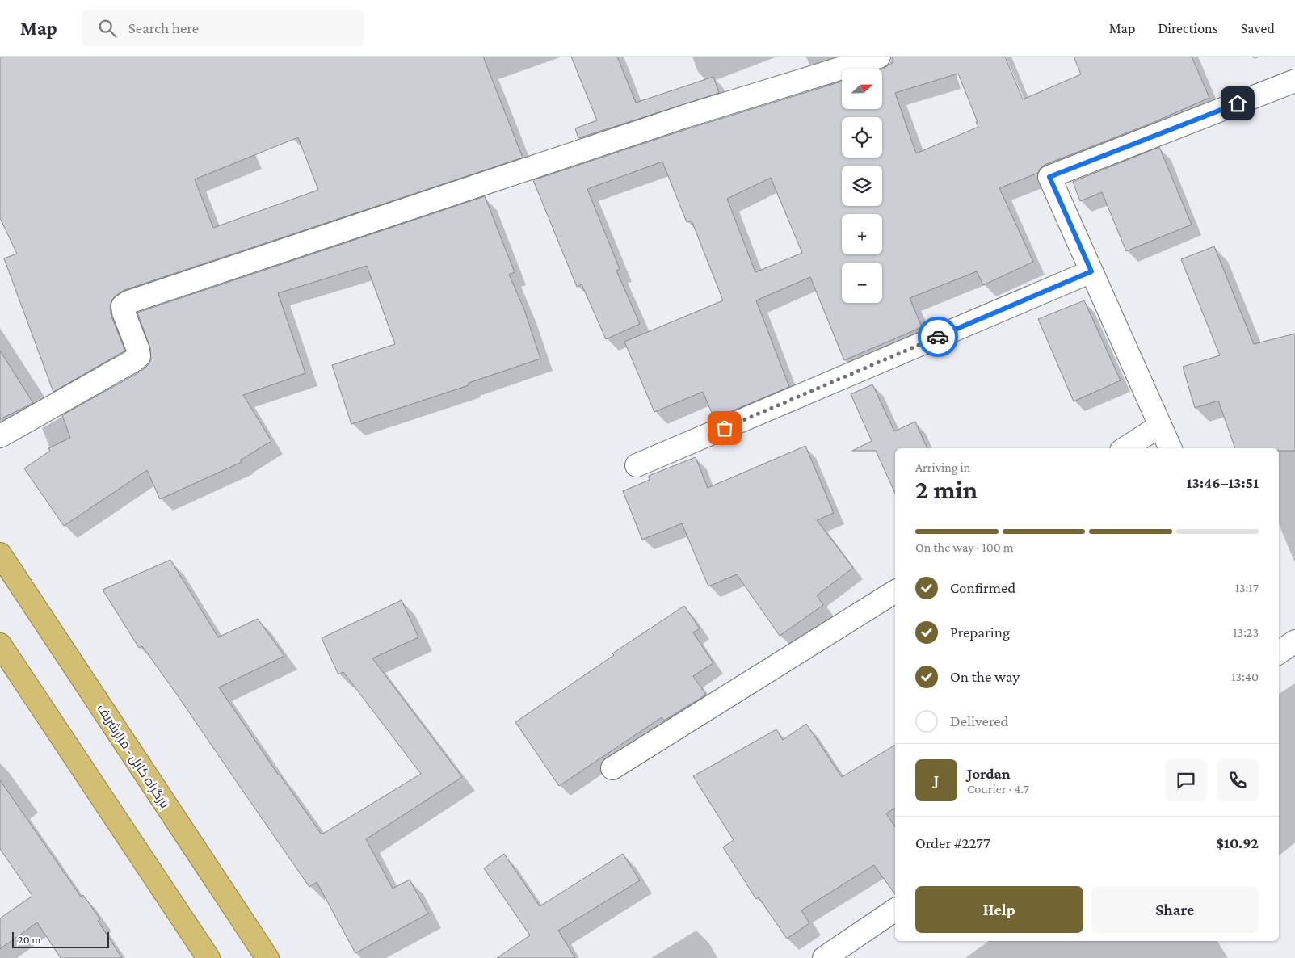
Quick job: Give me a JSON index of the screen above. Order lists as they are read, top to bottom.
{
  "streets": {
    "highway": ["بزرگراه کابل - مزارشریف"]
  },
  "scale_bar": "20 m",
  "north": "right",
  "page": {
    "header": "Map",
    "search": "Search here",
    "nav": ["Map", "Directions", "Saved"],
    "map_buttons": ["+", "−"],
    "heading": ["2 min", "Arriving in", "13:46–13:51"],
    "panel": [
      "Jordan",
      "Courier · 4.7",
      "Order #2277",
      "$10.92"
    ],
    "bar": "On the way · 100 m",
    "list": [
      ["Confirmed", "13:17"],
      ["Preparing", "13:23"],
      ["On the way", "13:40"],
      "Delivered"
    ],
    "round": "J",
    "buttons": ["Help", "Share"],
    "scale": "20 m"
  }
}
